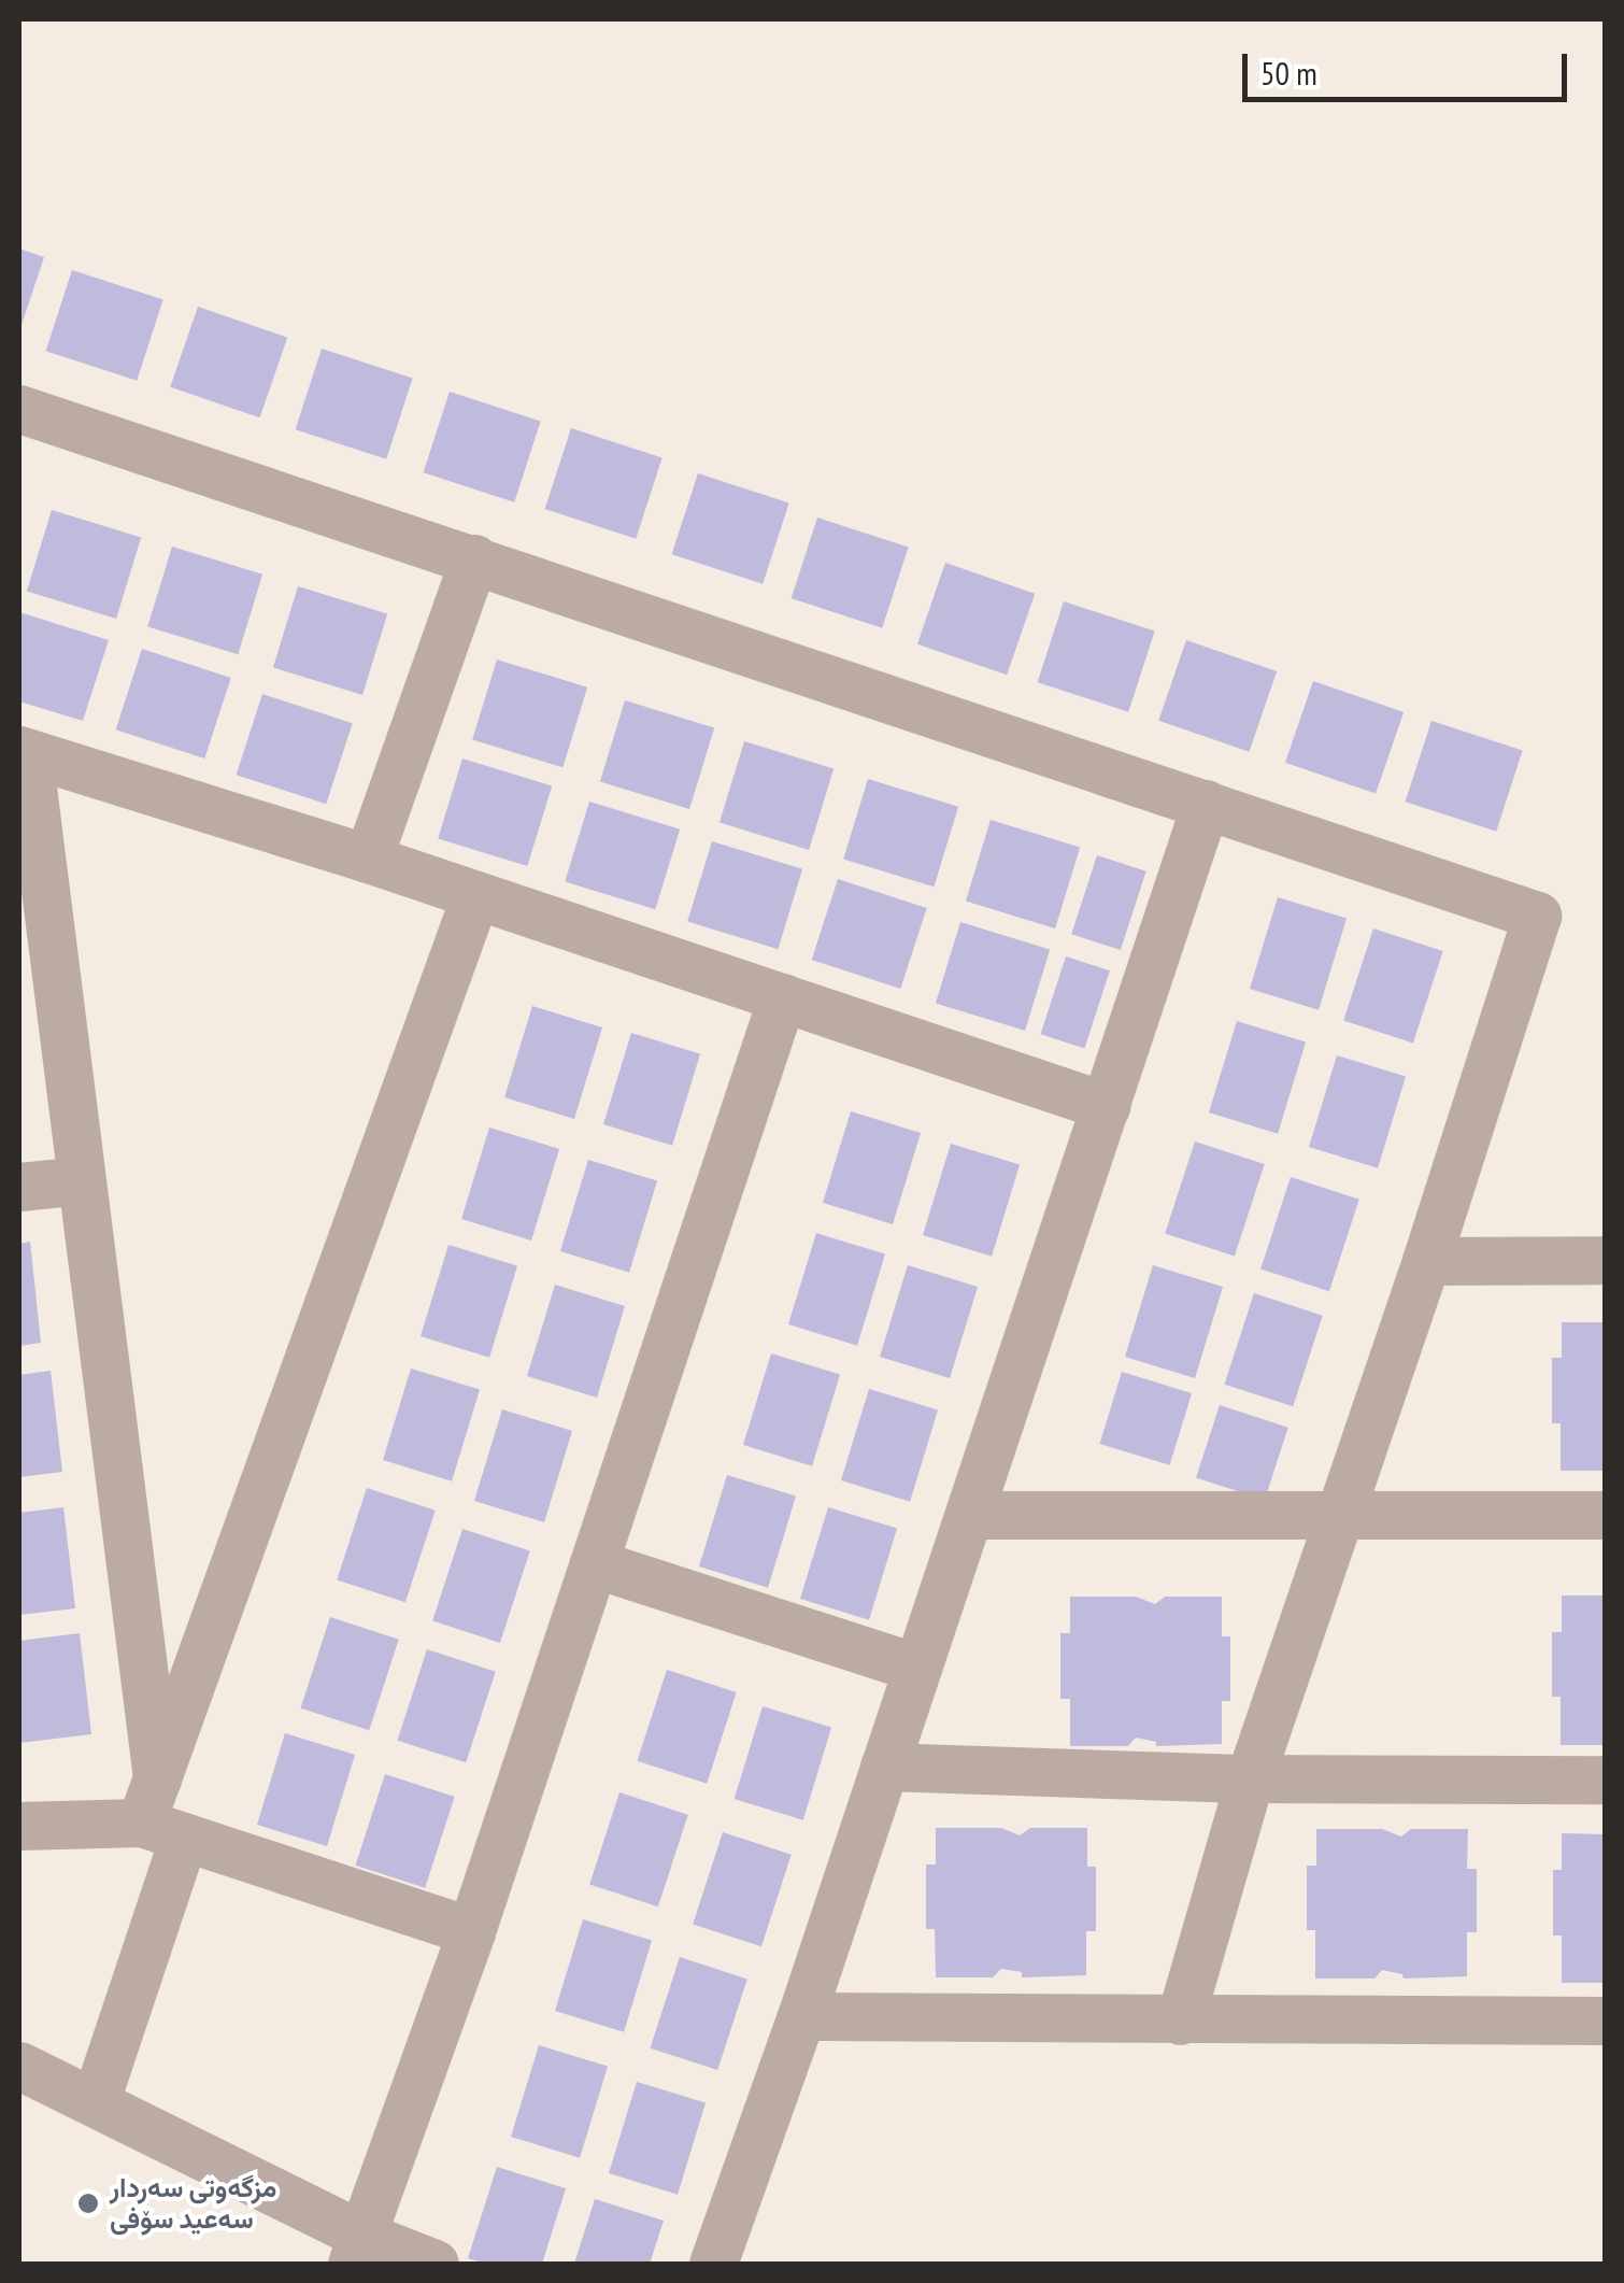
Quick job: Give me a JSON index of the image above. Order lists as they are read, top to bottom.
{
  "places": ["مزگەوتی سەردار سەعید سۆفی"],
  "scale_bar": "50 m"
}
